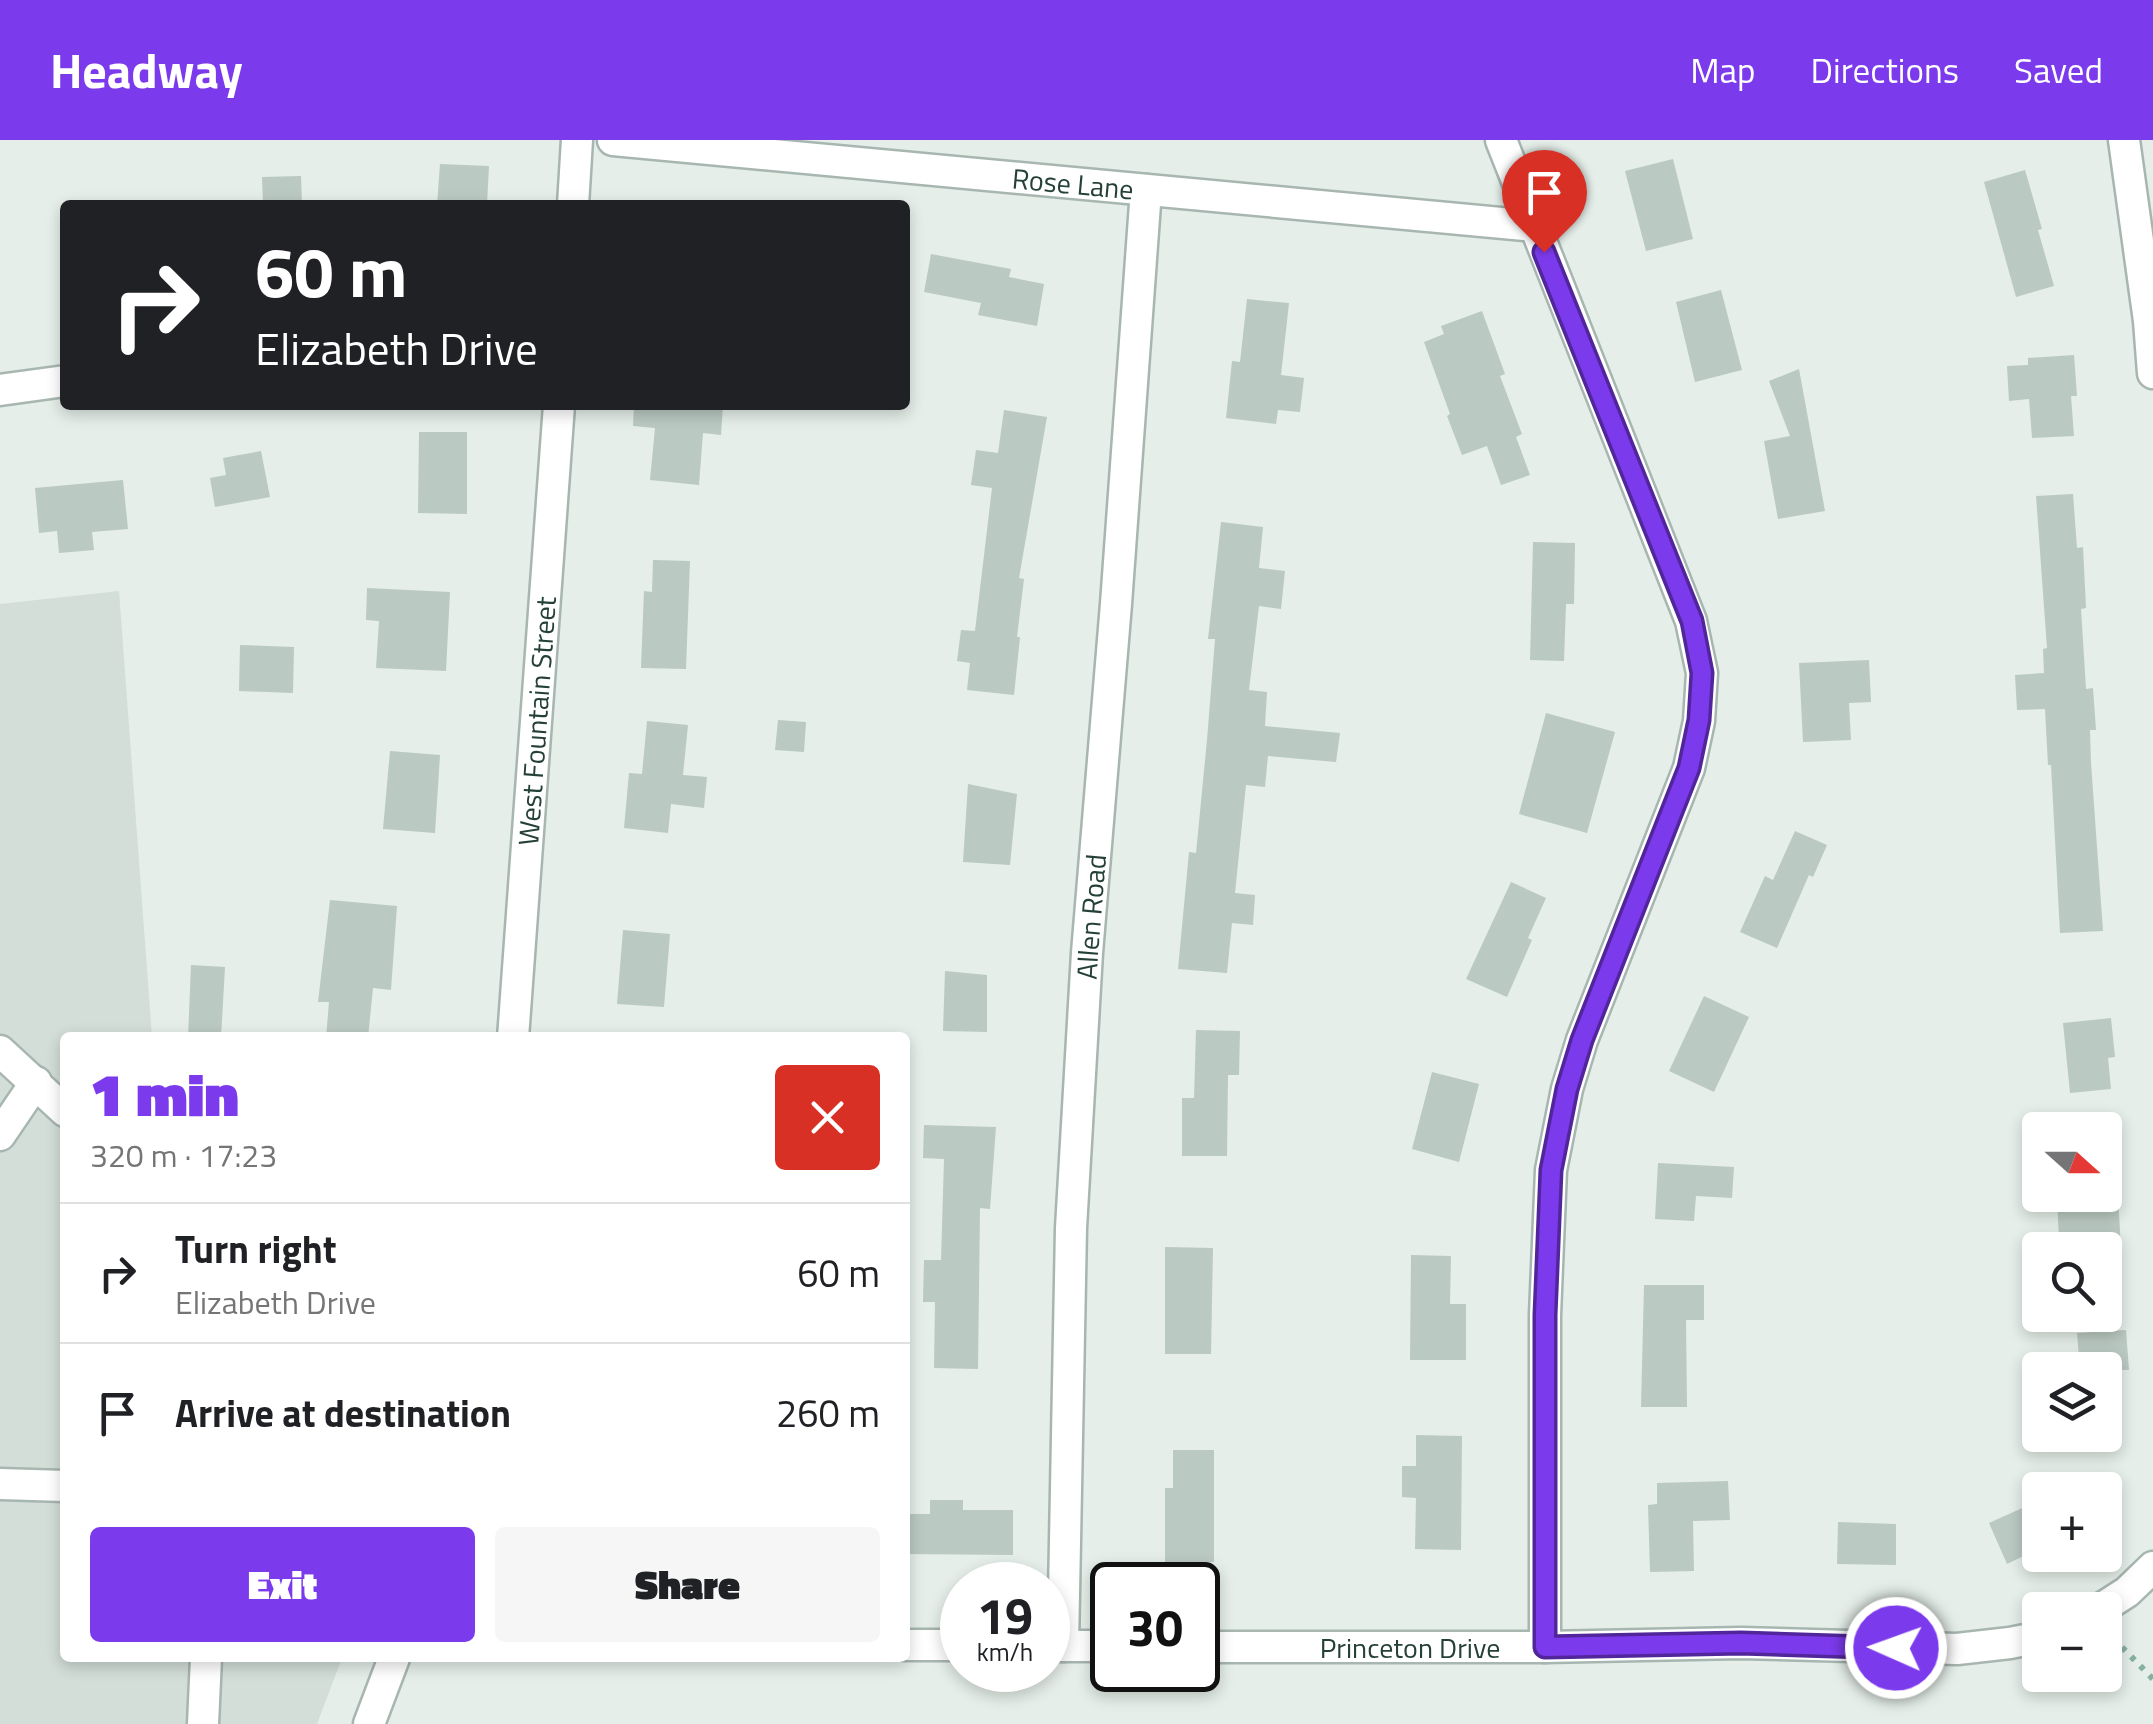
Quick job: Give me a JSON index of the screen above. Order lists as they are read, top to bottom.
{
  "streets": {
    "street": [
      "Rose Lane",
      "West Fountain Street",
      "Allen Road",
      "Princeton Drive"
    ]
  },
  "crossings": [
    ["Rose Lane", "Allen Road"]
  ],
  "north": "right",
  "page": {
    "header": "Headway",
    "nav": ["Map", "Directions", "Saved"],
    "turn": ["60 m", "Elizabeth Drive"],
    "heading": ["1 min", "320 m · 17:23"],
    "map_buttons": ["+", "−"],
    "list": [
      {
        "name": "Turn right",
        "note": "Elizabeth Drive",
        "value": "60 m"
      },
      {
        "name": "Arrive at destination",
        "value": "260 m"
      }
    ],
    "buttons": ["Exit", "Share"],
    "speed": "19 km/h",
    "limit": "30"
  }
}
